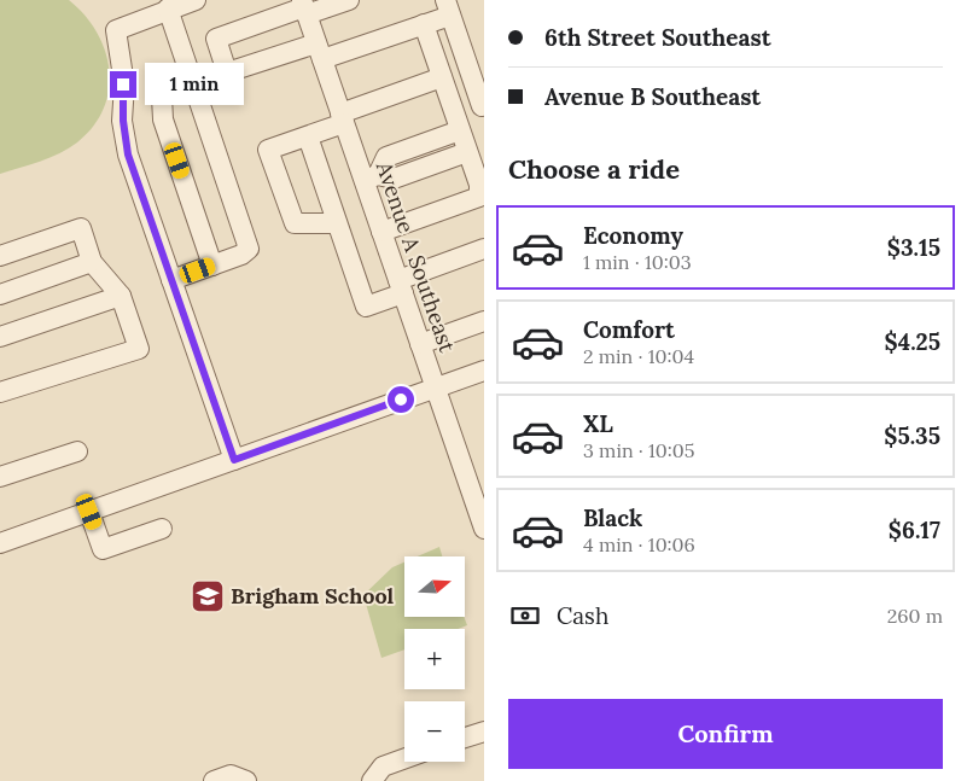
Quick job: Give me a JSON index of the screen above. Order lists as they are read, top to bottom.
{
  "streets": {
    "street": ["Avenue A Southeast"]
  },
  "places": {
    "school or university": ["Brigham School"]
  },
  "north": "right",
  "page": {
    "banner": ["6th Street Southeast", "Avenue B Southeast"],
    "bubble": "1 min",
    "heading": "Choose a ride",
    "list": [
      {
        "name": "Economy",
        "note": "1 min · 10:03",
        "value": "$3.15"
      },
      {
        "name": "Comfort",
        "note": "2 min · 10:04",
        "value": "$4.25"
      },
      {
        "name": "XL",
        "note": "3 min · 10:05",
        "value": "$5.35"
      },
      {
        "name": "Black",
        "note": "4 min · 10:06",
        "value": "$6.17"
      }
    ],
    "map_buttons": ["+", "−"],
    "pay": ["Cash", "260 m"],
    "buttons": "Confirm"
  }
}
